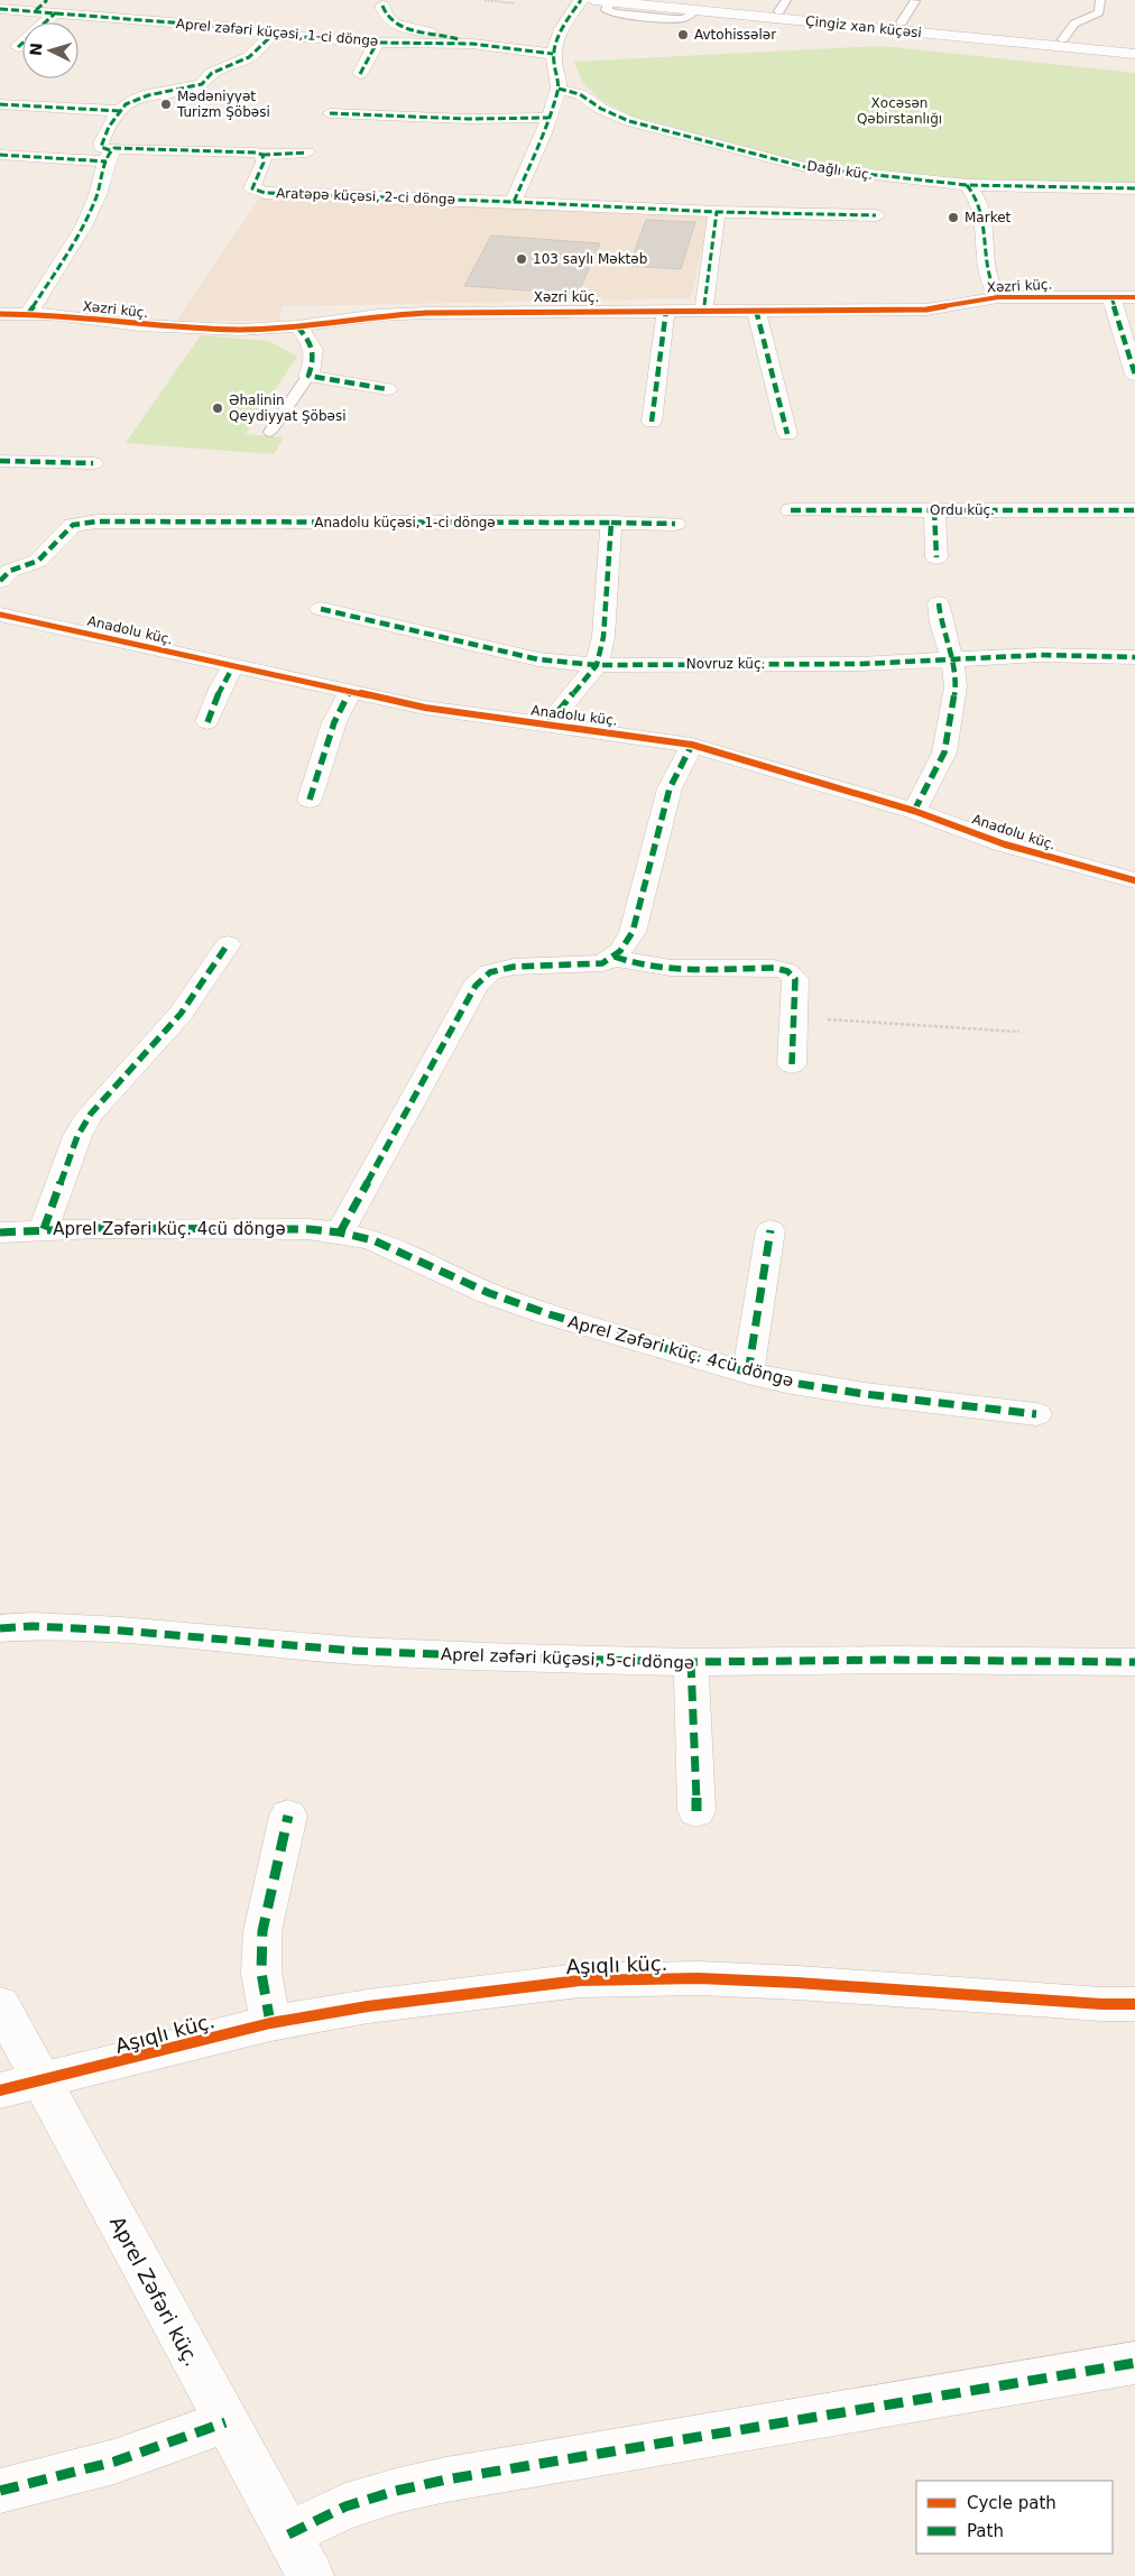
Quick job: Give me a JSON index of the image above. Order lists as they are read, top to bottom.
{
  "streets": {
    "street": [
      "Çingiz xan küçəsi",
      "Aprel zəfəri küçəsi, 1-ci döngə",
      "Dağlı küç.",
      "Aratəpə küçəsi, 2-ci döngə",
      "Xəzri küç.",
      "Ordu küç.",
      "Anadolu küçəsi, 1-ci döngə",
      "Anadolu küç.",
      "Novruz küç.",
      "Aprel Zəfəri küç. 4cü döngə",
      "Aprel zəfəri küçəsi, 5-ci döngə",
      "Aşıqlı küç.",
      "Aprel Zəfəri küç."
    ]
  },
  "crossings": [
    ["Aşıqlı küç.", "Aprel Zəfəri küç."]
  ],
  "parks": ["Xocəsən Qəbirstanlığı"],
  "places": [
    "Avtohissələr",
    "Mədəniyyət Turizm Şöbəsi",
    "Market",
    "103 saylı Məktəb",
    "Əhalinin Qeydiyyat Şöbəsi"
  ],
  "legend": ["Cycle path", "Path"],
  "north": "left"
}
